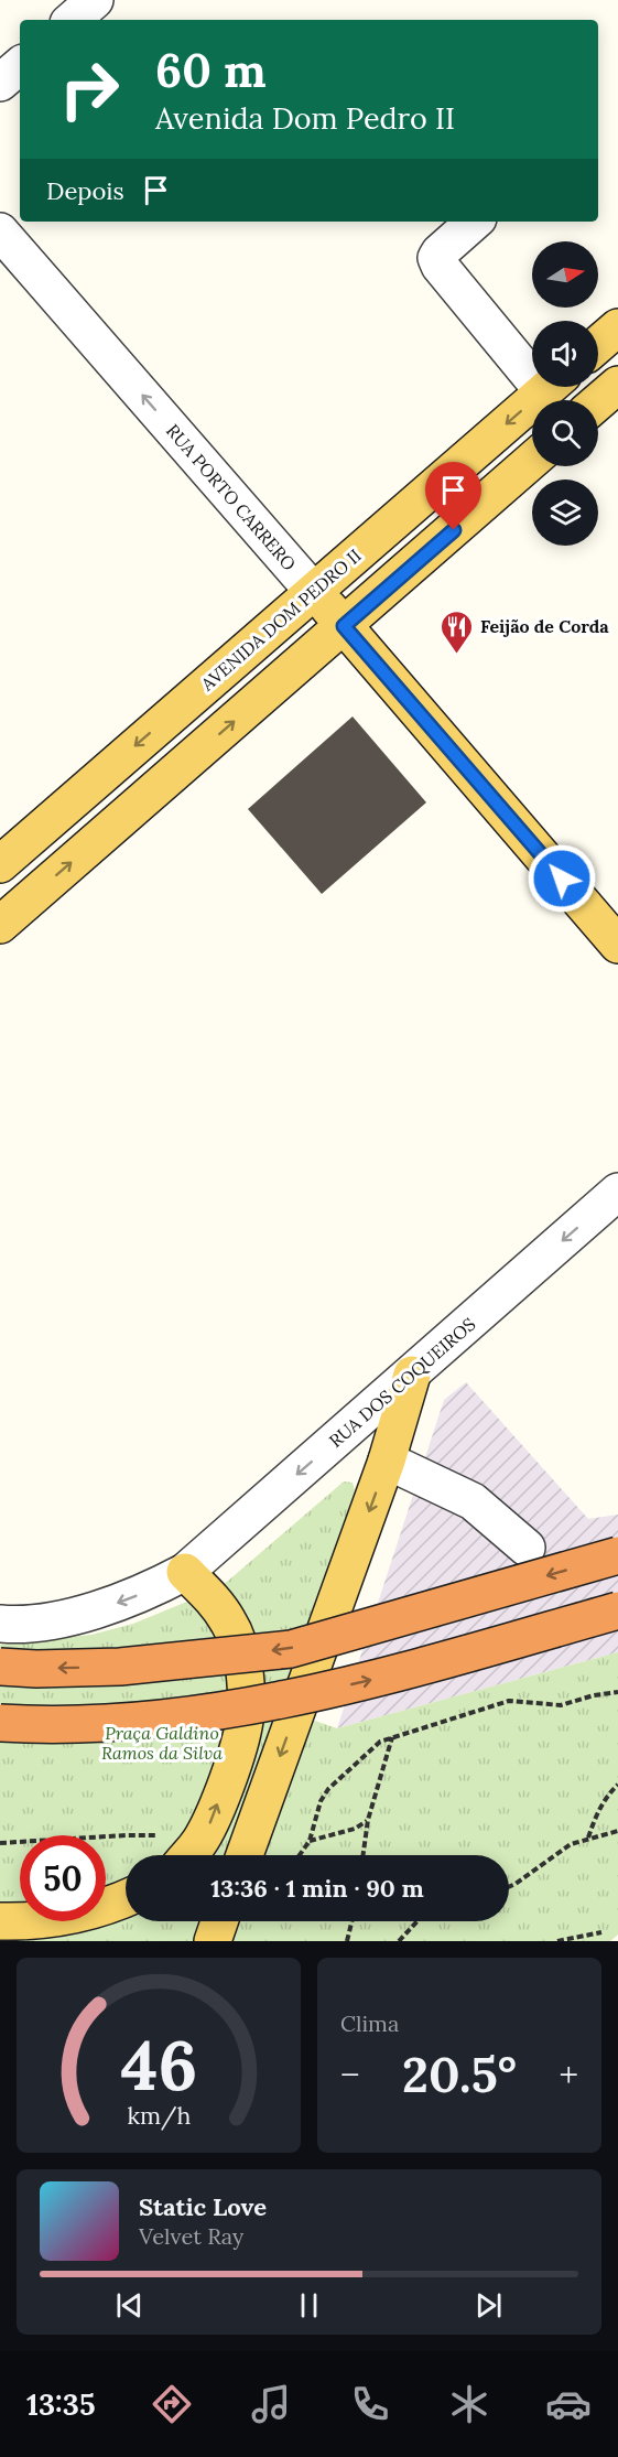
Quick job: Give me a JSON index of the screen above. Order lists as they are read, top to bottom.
{
  "streets": {
    "main road": ["RUA PORTO CARRERO", "AVENIDA DOM PEDRO II"],
    "street": ["RUA DOS COQUEIROS"]
  },
  "crossings": [
    ["RUA PORTO CARRERO", "AVENIDA DOM PEDRO II"]
  ],
  "one_way": ["RUA PORTO CARRERO", "RUA DOS COQUEIROS"],
  "parks": ["Praça Galdino Ramos da Silva"],
  "places": {
    "restaurant": ["Feijão de Corda"]
  },
  "north": "right",
  "page": {
    "turn": ["60 m", "Avenida Dom Pedro II"],
    "then": "Depois",
    "limit": "50",
    "trip": "13:36 · 1 min · 90 m",
    "tile": "Clima",
    "heat": ["−", "20.5°", "+"],
    "song": ["Static Love", "Velvet Ray"],
    "tabs": "13:35",
    "gauge": ["46", "km/h"]
  }
}
